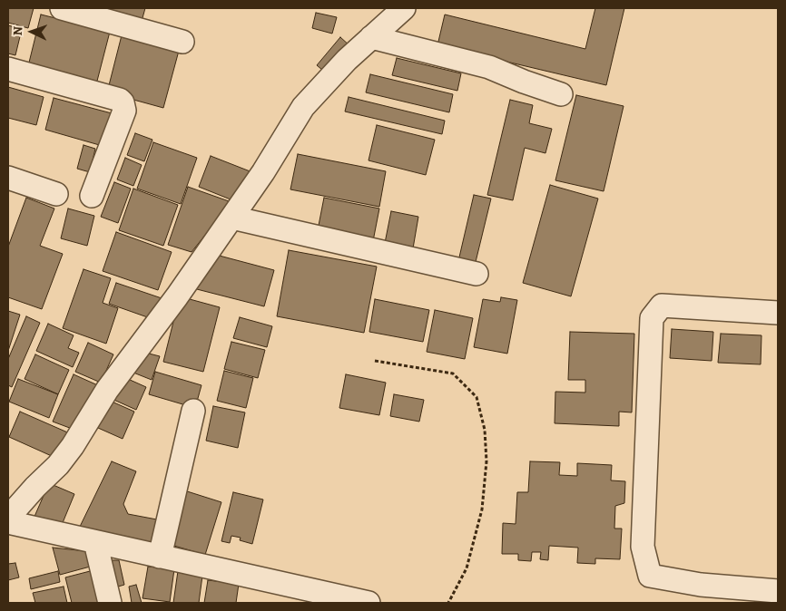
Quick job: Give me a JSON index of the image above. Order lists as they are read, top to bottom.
{
  "north": "left"
}
